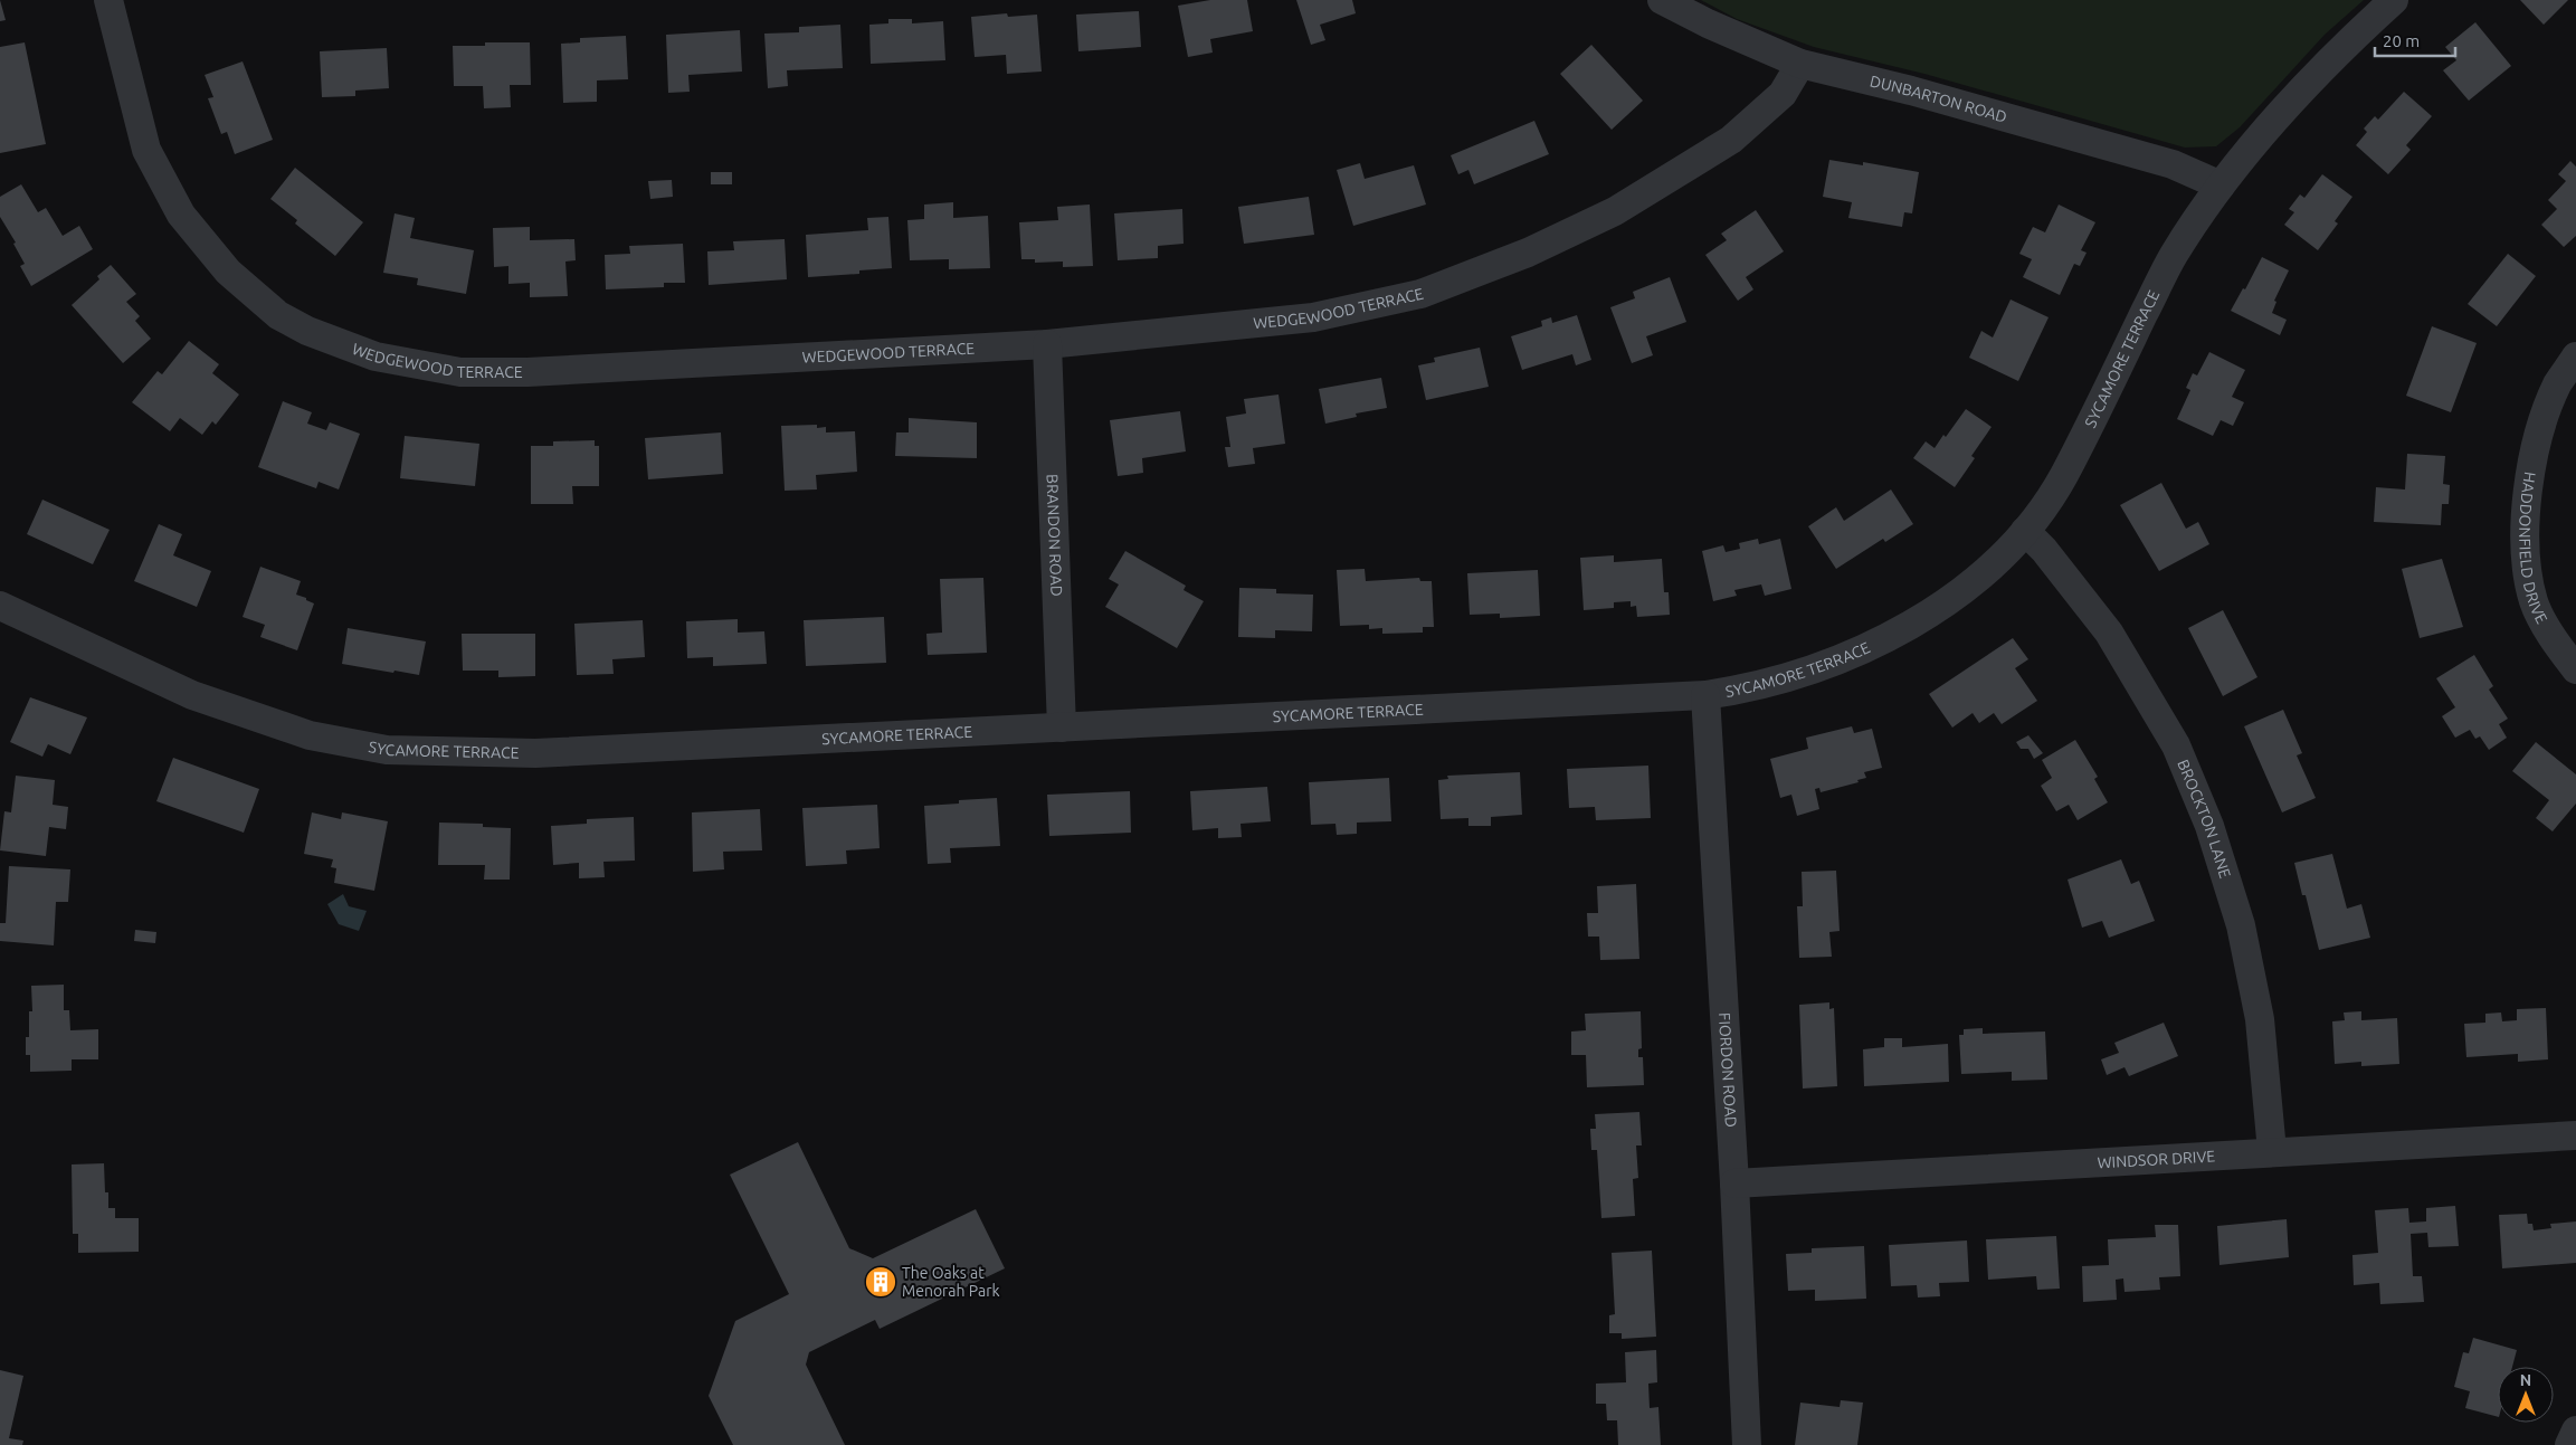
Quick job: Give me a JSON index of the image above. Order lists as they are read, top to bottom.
{
  "streets": {
    "street": [
      "DUNBARTON ROAD",
      "WEDGEWOOD TERRACE",
      "SYCAMORE TERRACE",
      "BRANDON ROAD",
      "HADDONFIELD DRIVE",
      "BROCKTON LANE",
      "FIORDON ROAD",
      "WINDSOR DRIVE"
    ]
  },
  "crossings": [
    ["DUNBARTON ROAD", "WEDGEWOOD TERRACE"],
    ["DUNBARTON ROAD", "SYCAMORE TERRACE"],
    ["WEDGEWOOD TERRACE", "BRANDON ROAD"],
    ["SYCAMORE TERRACE", "BRANDON ROAD"],
    ["SYCAMORE TERRACE", "BROCKTON LANE"],
    ["SYCAMORE TERRACE", "FIORDON ROAD"],
    ["BROCKTON LANE", "WINDSOR DRIVE"],
    ["FIORDON ROAD", "WINDSOR DRIVE"]
  ],
  "places": {
    "building": ["The Oaks at Menorah Park"]
  },
  "scale_bar": "20 m",
  "north": "top"
}
